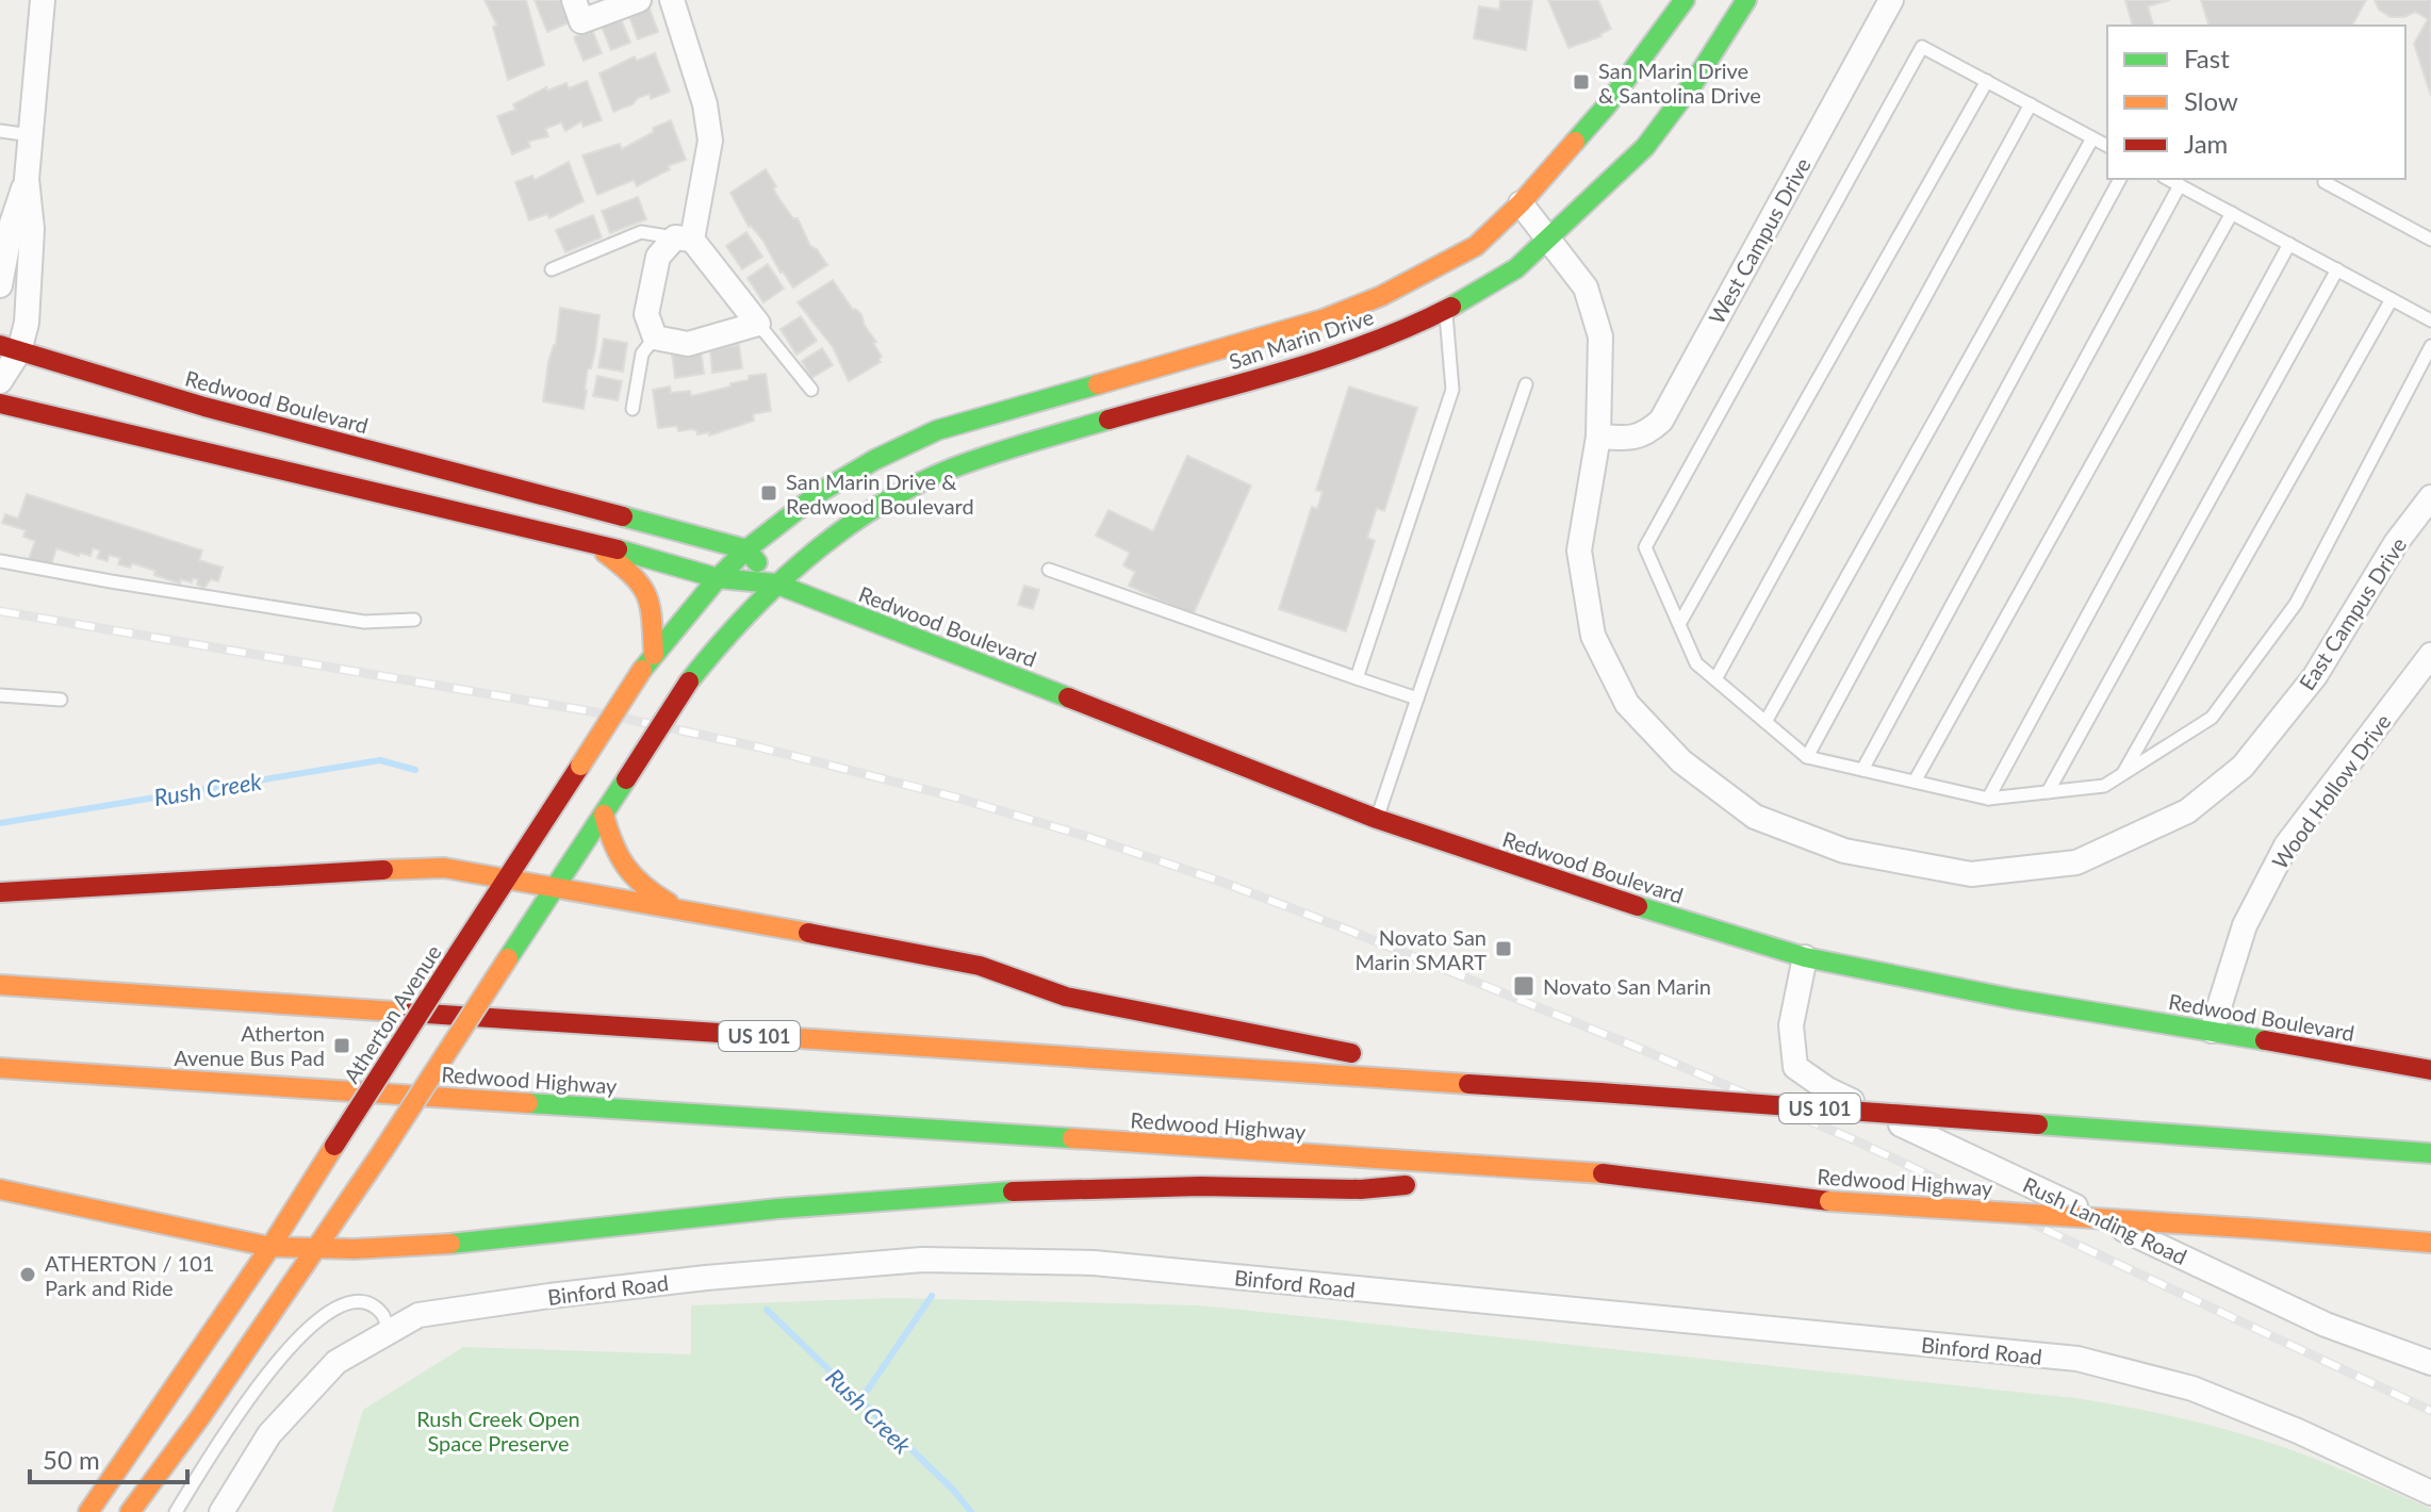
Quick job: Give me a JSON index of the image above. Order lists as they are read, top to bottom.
{
  "streets": {
    "main road": [
      "San Marin Drive",
      "Redwood Boulevard",
      "Atherton Avenue",
      "US 101",
      "Redwood Highway"
    ],
    "street": [
      "West Campus Drive",
      "East Campus Drive",
      "Wood Hollow Drive",
      "Rush Landing Road",
      "Binford Road"
    ]
  },
  "crossings": [
    ["West Campus Drive", "East Campus Drive"],
    ["San Marin Drive", "Redwood Boulevard"],
    ["San Marin Drive", "East Campus Drive"],
    ["San Marin Drive", "Atherton Avenue"],
    ["Redwood Boulevard", "Wood Hollow Drive"],
    ["Redwood Boulevard", "Atherton Avenue"],
    ["Redwood Boulevard", "Rush Landing Road"]
  ],
  "water": ["Rush Creek"],
  "parks": ["Rush Creek Open Space Preserve"],
  "places": {
    "transit": [
      "San Marin Drive & Santolina Drive",
      "San Marin Drive & Redwood Boulevard",
      "Novato San Marin SMART",
      "Novato San Marin",
      "Atherton Avenue Bus Pad"
    ],
    "other": ["ATHERTON / 101 Park and Ride"]
  },
  "legend": ["Fast", "Slow", "Jam"],
  "scale_bar": "50 m"
}
